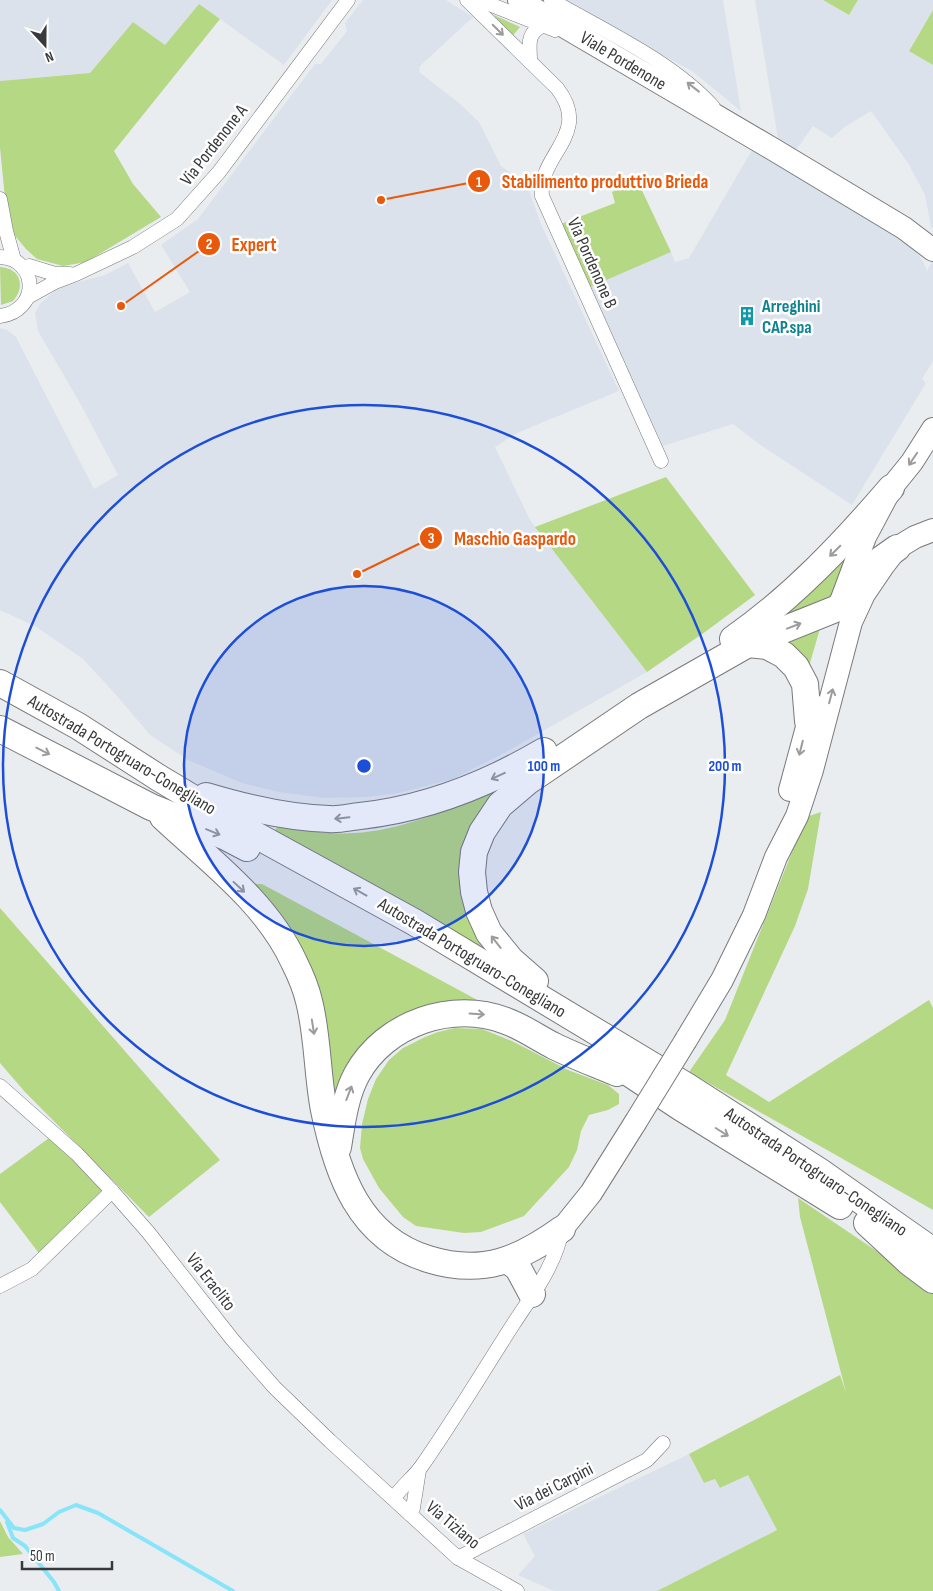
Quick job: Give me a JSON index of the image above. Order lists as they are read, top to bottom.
{
  "streets": {
    "highway": ["Autostrada Portogruaro-Conegliano"],
    "main road": ["Viale Pordenone"],
    "street": [
      "Via Pordenone A",
      "Via Pordenone B",
      "Via Eraclito",
      "Via dei Carpini",
      "Via Tiziano"
    ]
  },
  "crossings": [
    ["Via Eraclito", "Via Tiziano"],
    ["Via dei Carpini", "Via Tiziano"]
  ],
  "places": {
    "other": ["Stabilimento produttivo Brieda", "Expert", "Maschio Gaspardo"],
    "building": ["Arreghini CAP.spa"]
  },
  "scale_bar": "50 m",
  "north": "bottom",
  "rings": ["100 m", "200 m"]
}
